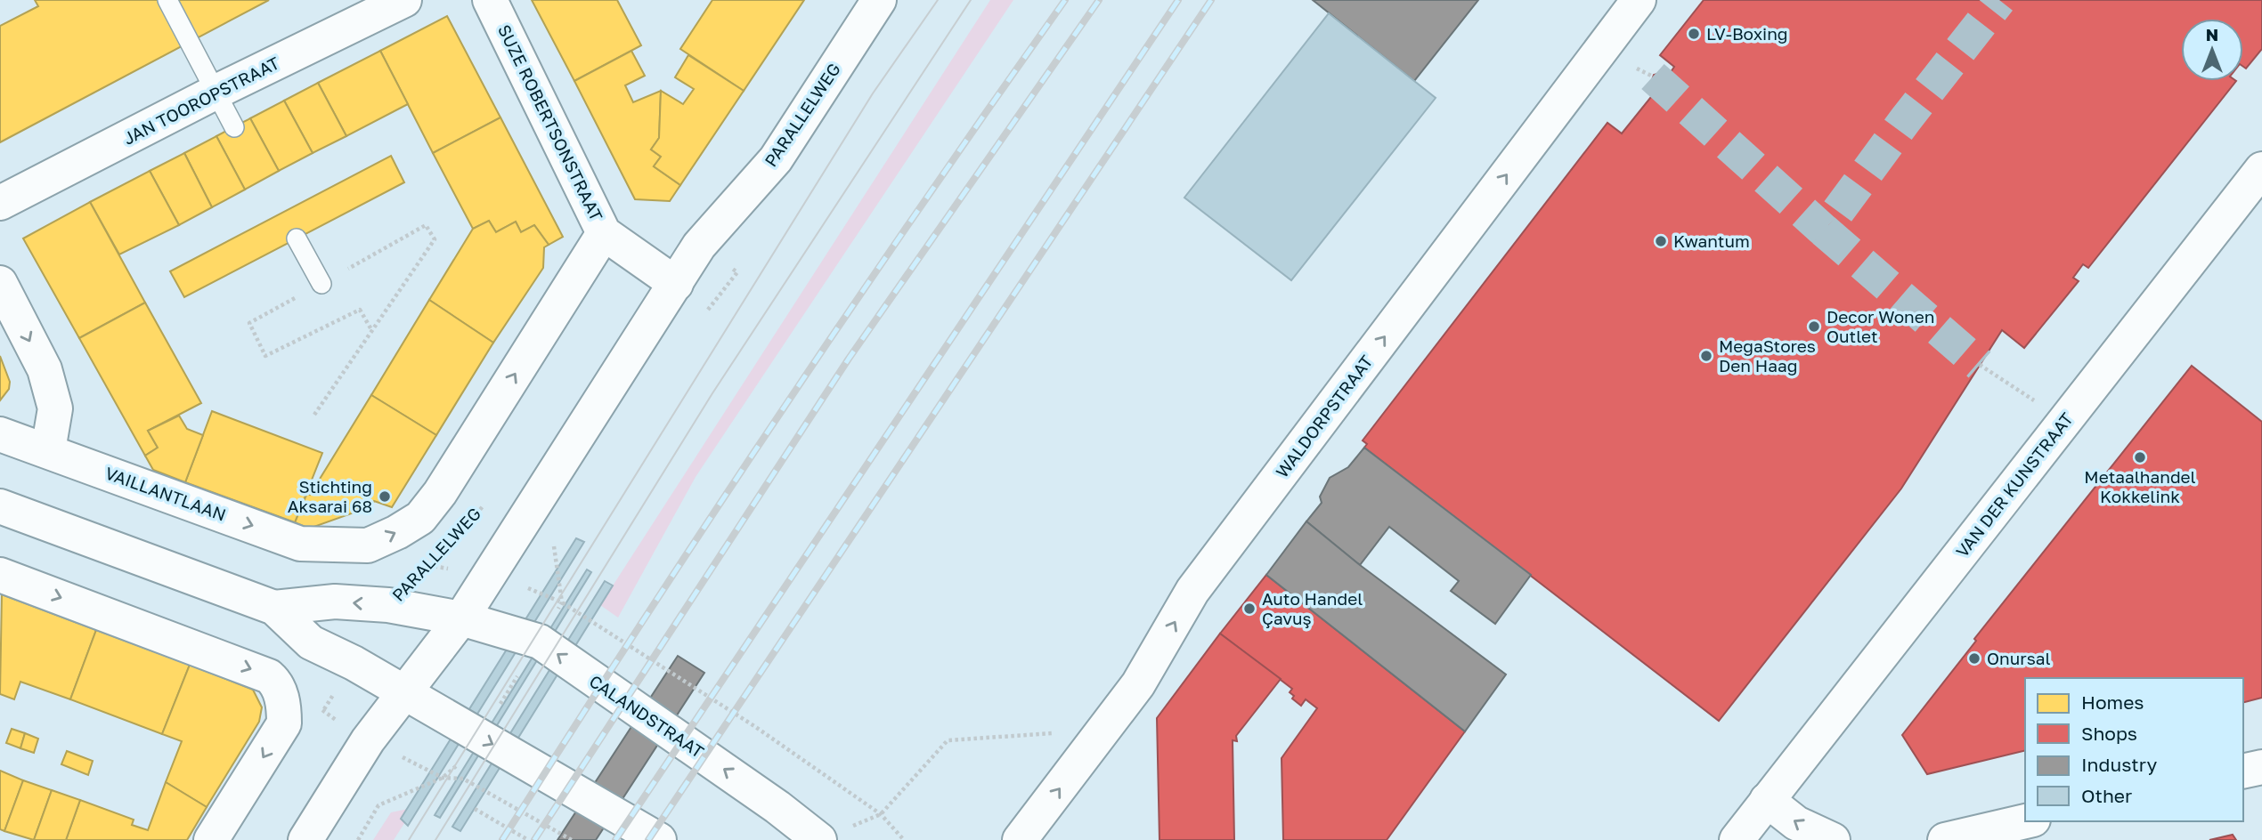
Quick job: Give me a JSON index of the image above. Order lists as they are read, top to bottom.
{
  "streets": {
    "street": [
      "JAN TOOROPSTRAAT",
      "PARALLELWEG",
      "SUZE ROBERTSONSTRAAT",
      "WALDORPSTRAAT",
      "VAN DER KUNSTRAAT",
      "VAILLANTLAAN",
      "CALANDSTRAAT"
    ]
  },
  "crossings": [
    ["PARALLELWEG", "SUZE ROBERTSONSTRAAT"],
    ["PARALLELWEG", "CALANDSTRAAT"],
    ["SUZE ROBERTSONSTRAAT", "VAILLANTLAAN"]
  ],
  "one_way": ["WALDORPSTRAAT", "VAILLANTLAAN"],
  "places": [
    "LV-Boxing",
    "Kwantum",
    "Decor Wonen Outlet",
    "MegaStores Den Haag",
    "Metaalhandel Kokkelink",
    "Stichting Aksarai 68",
    "Auto Handel Çavuş",
    "Onursal"
  ],
  "legend": [
    "Homes",
    "Shops",
    "Industry",
    "Other"
  ],
  "north": "top"
}
